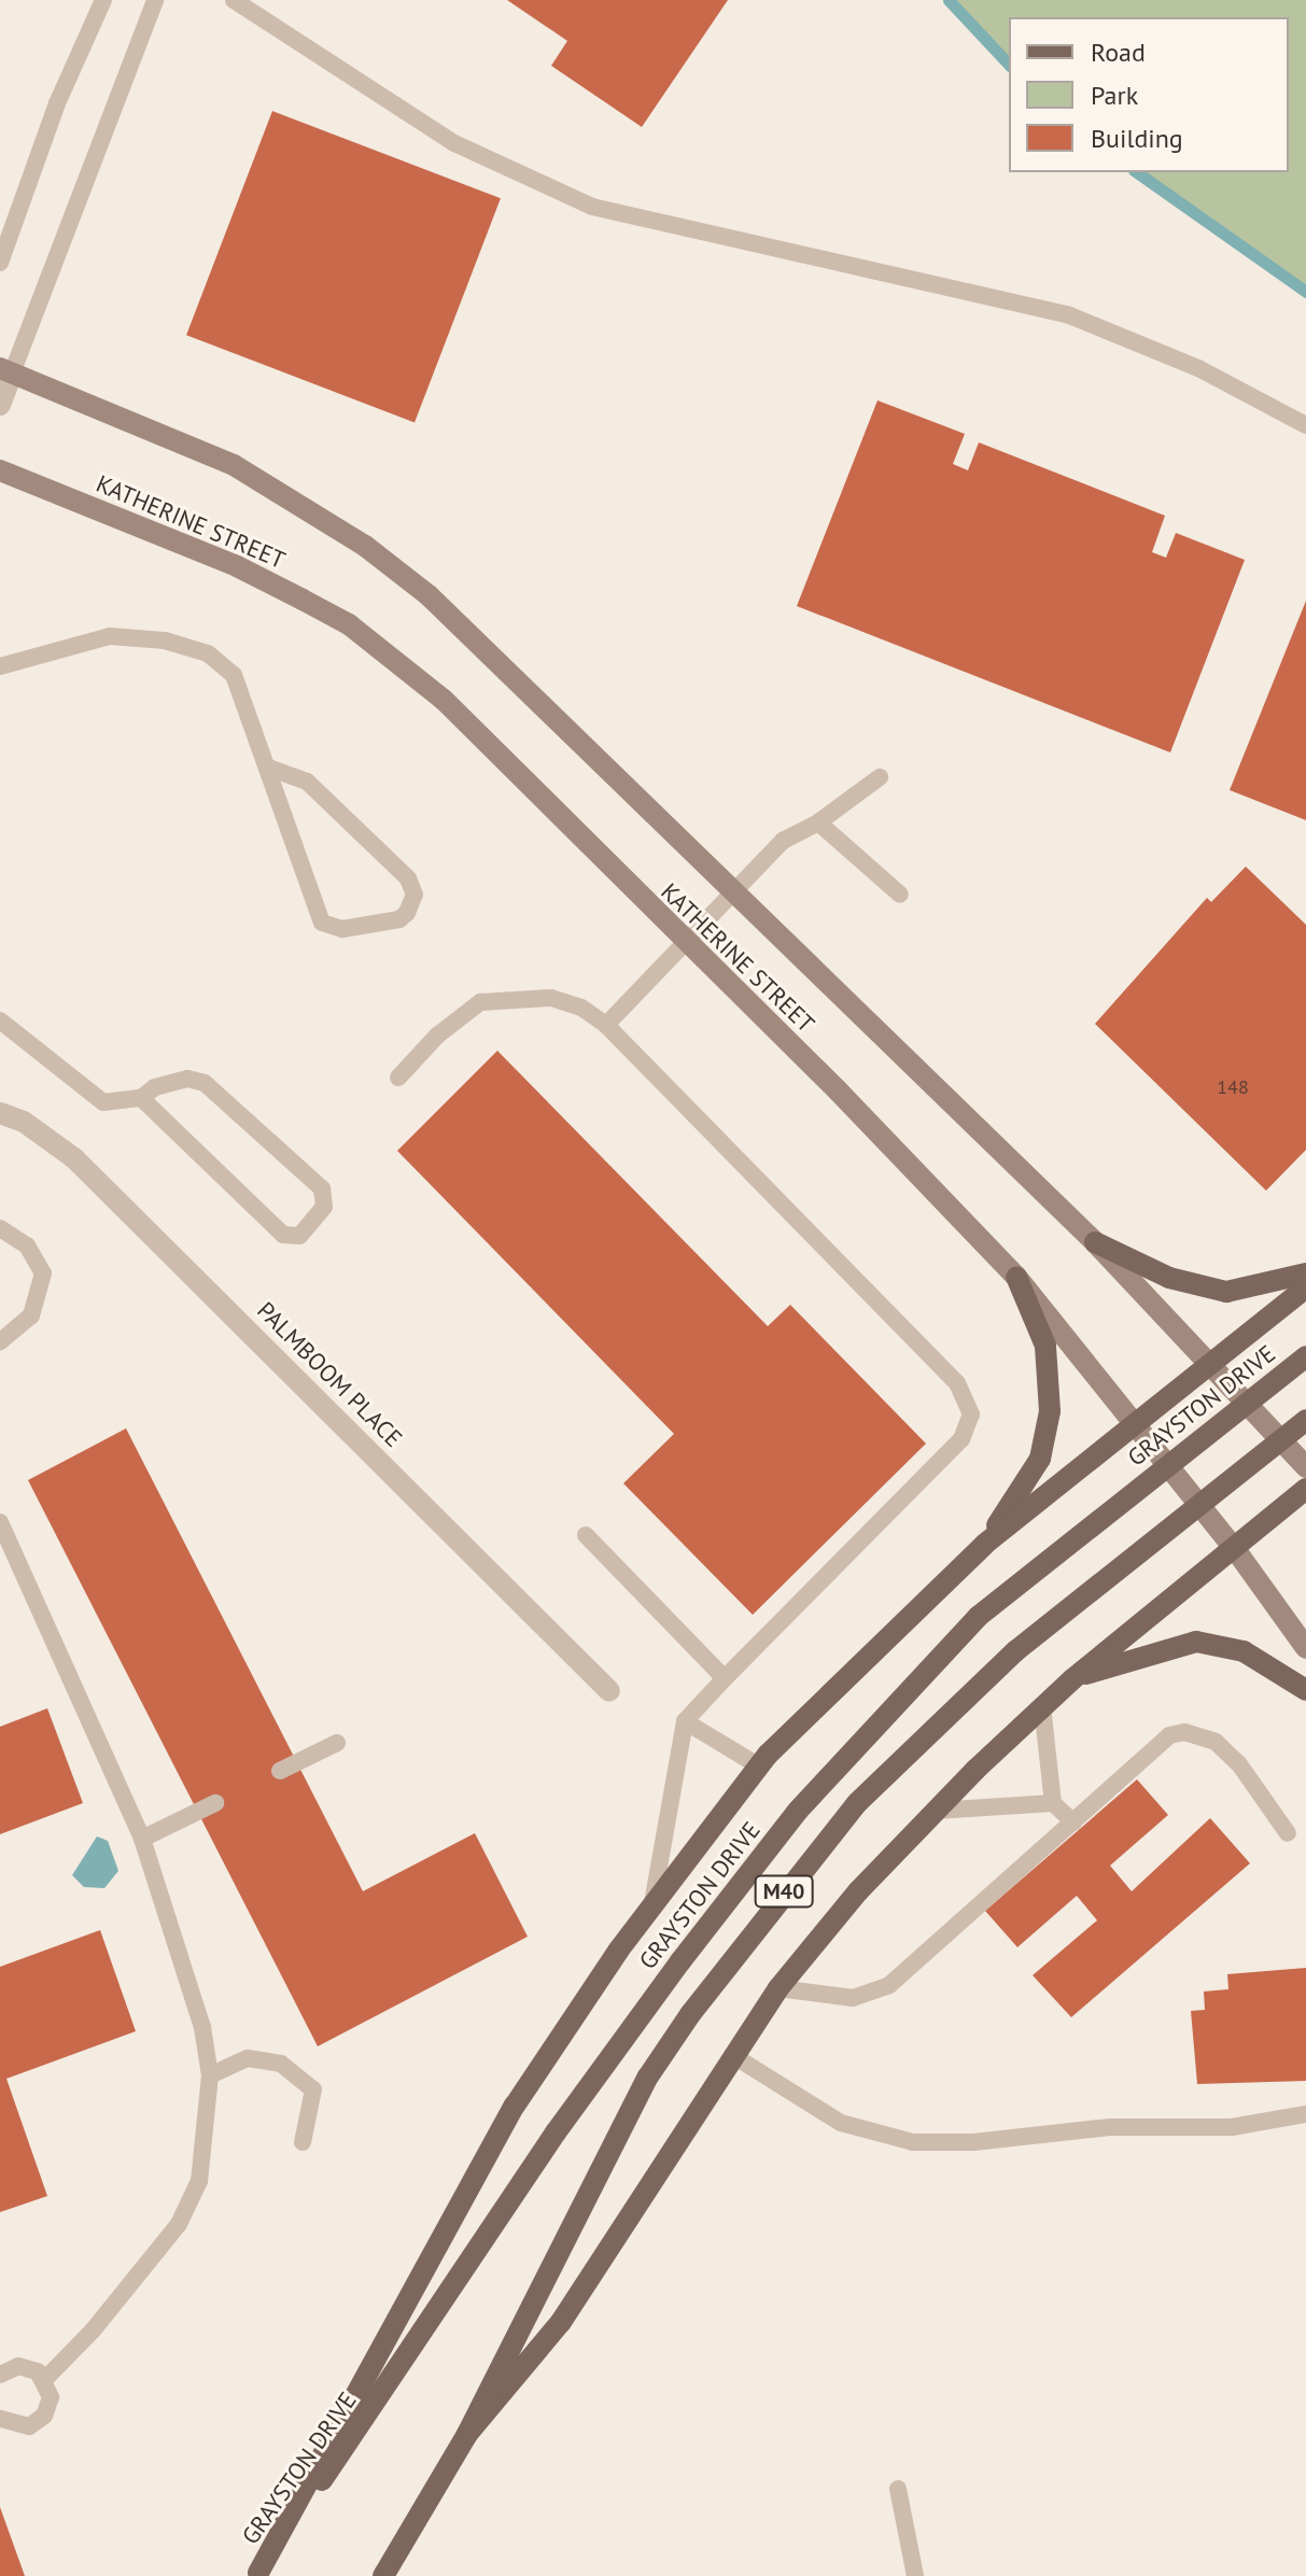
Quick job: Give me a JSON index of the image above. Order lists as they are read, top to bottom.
{
  "streets": {
    "main road": ["KATHERINE STREET", "GRAYSTON DRIVE", "M40"],
    "street": ["PALMBOOM PLACE"]
  },
  "house_numbers": ["148"],
  "legend": ["Road", "Park", "Building"]
}
